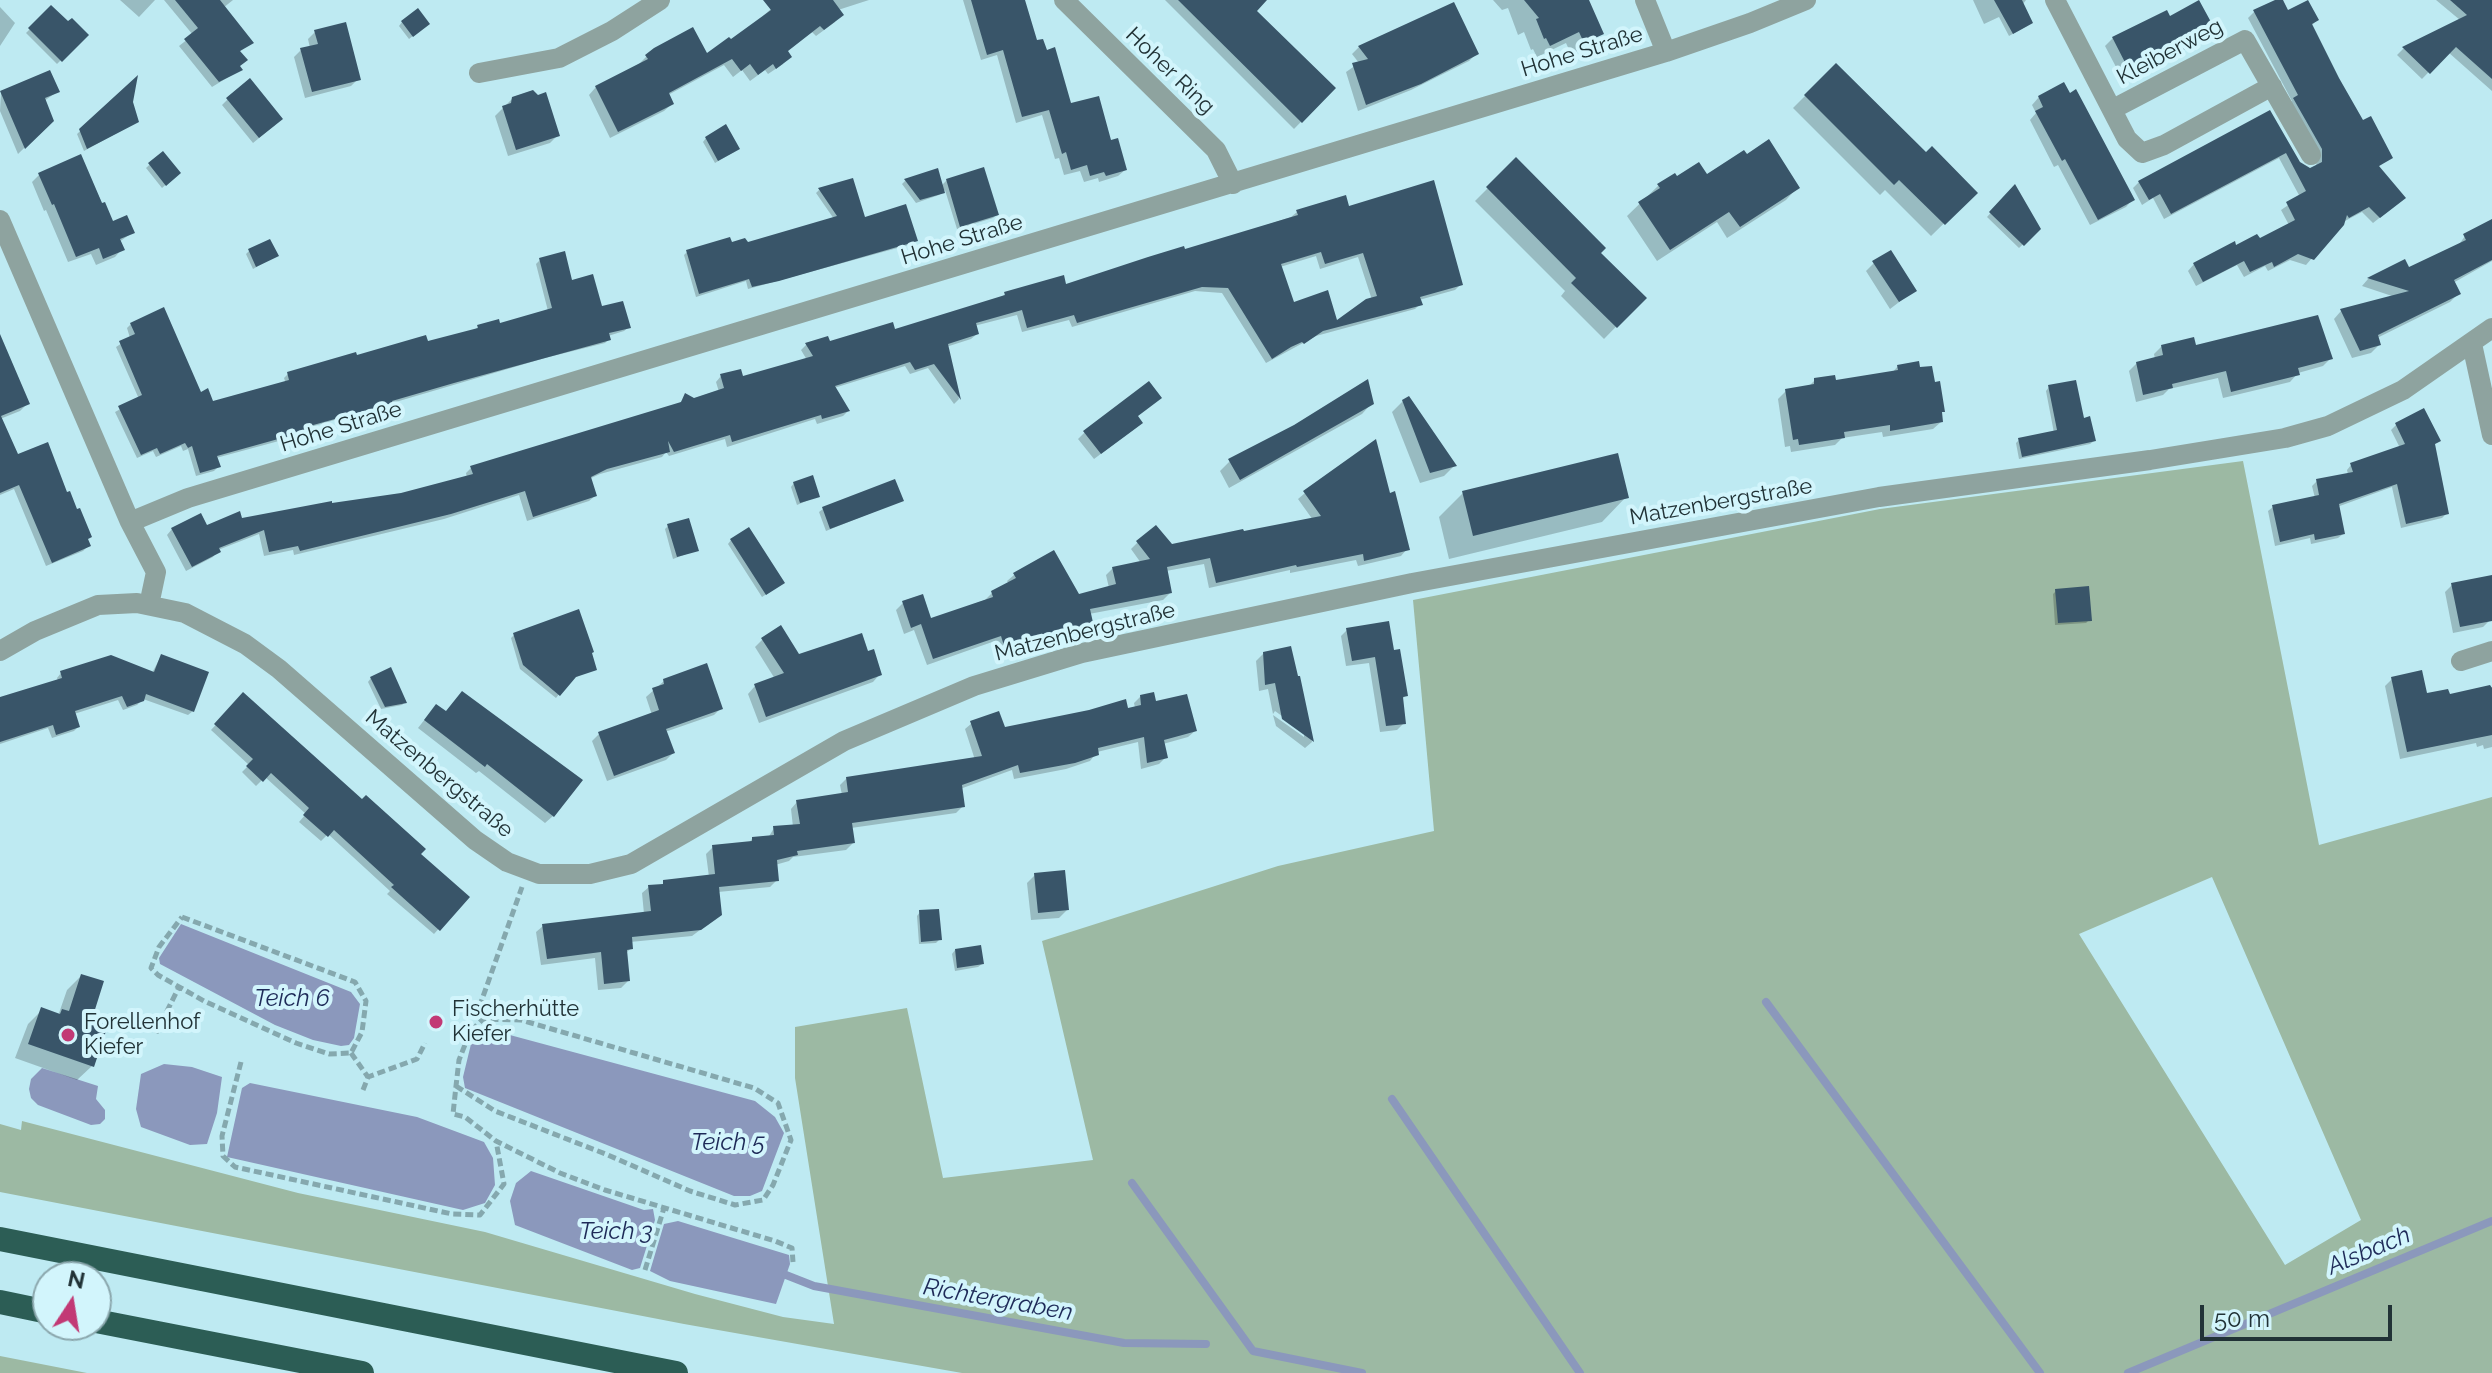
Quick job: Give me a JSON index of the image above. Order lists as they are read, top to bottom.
{
  "streets": {
    "street": [
      "Hohe Straße",
      "Kleiberweg",
      "Hoher Ring",
      "Matzenbergstraße"
    ]
  },
  "crossings": [
    ["Hohe Straße", "Hoher Ring"]
  ],
  "water": [
    "Teich 6",
    "Teich 5",
    "Teich 3",
    "Alsbach",
    "Richtergraben"
  ],
  "places": ["Fischerhütte Kiefer", "Forellenhof Kiefer"],
  "scale_bar": "50 m",
  "north": "top"
}
